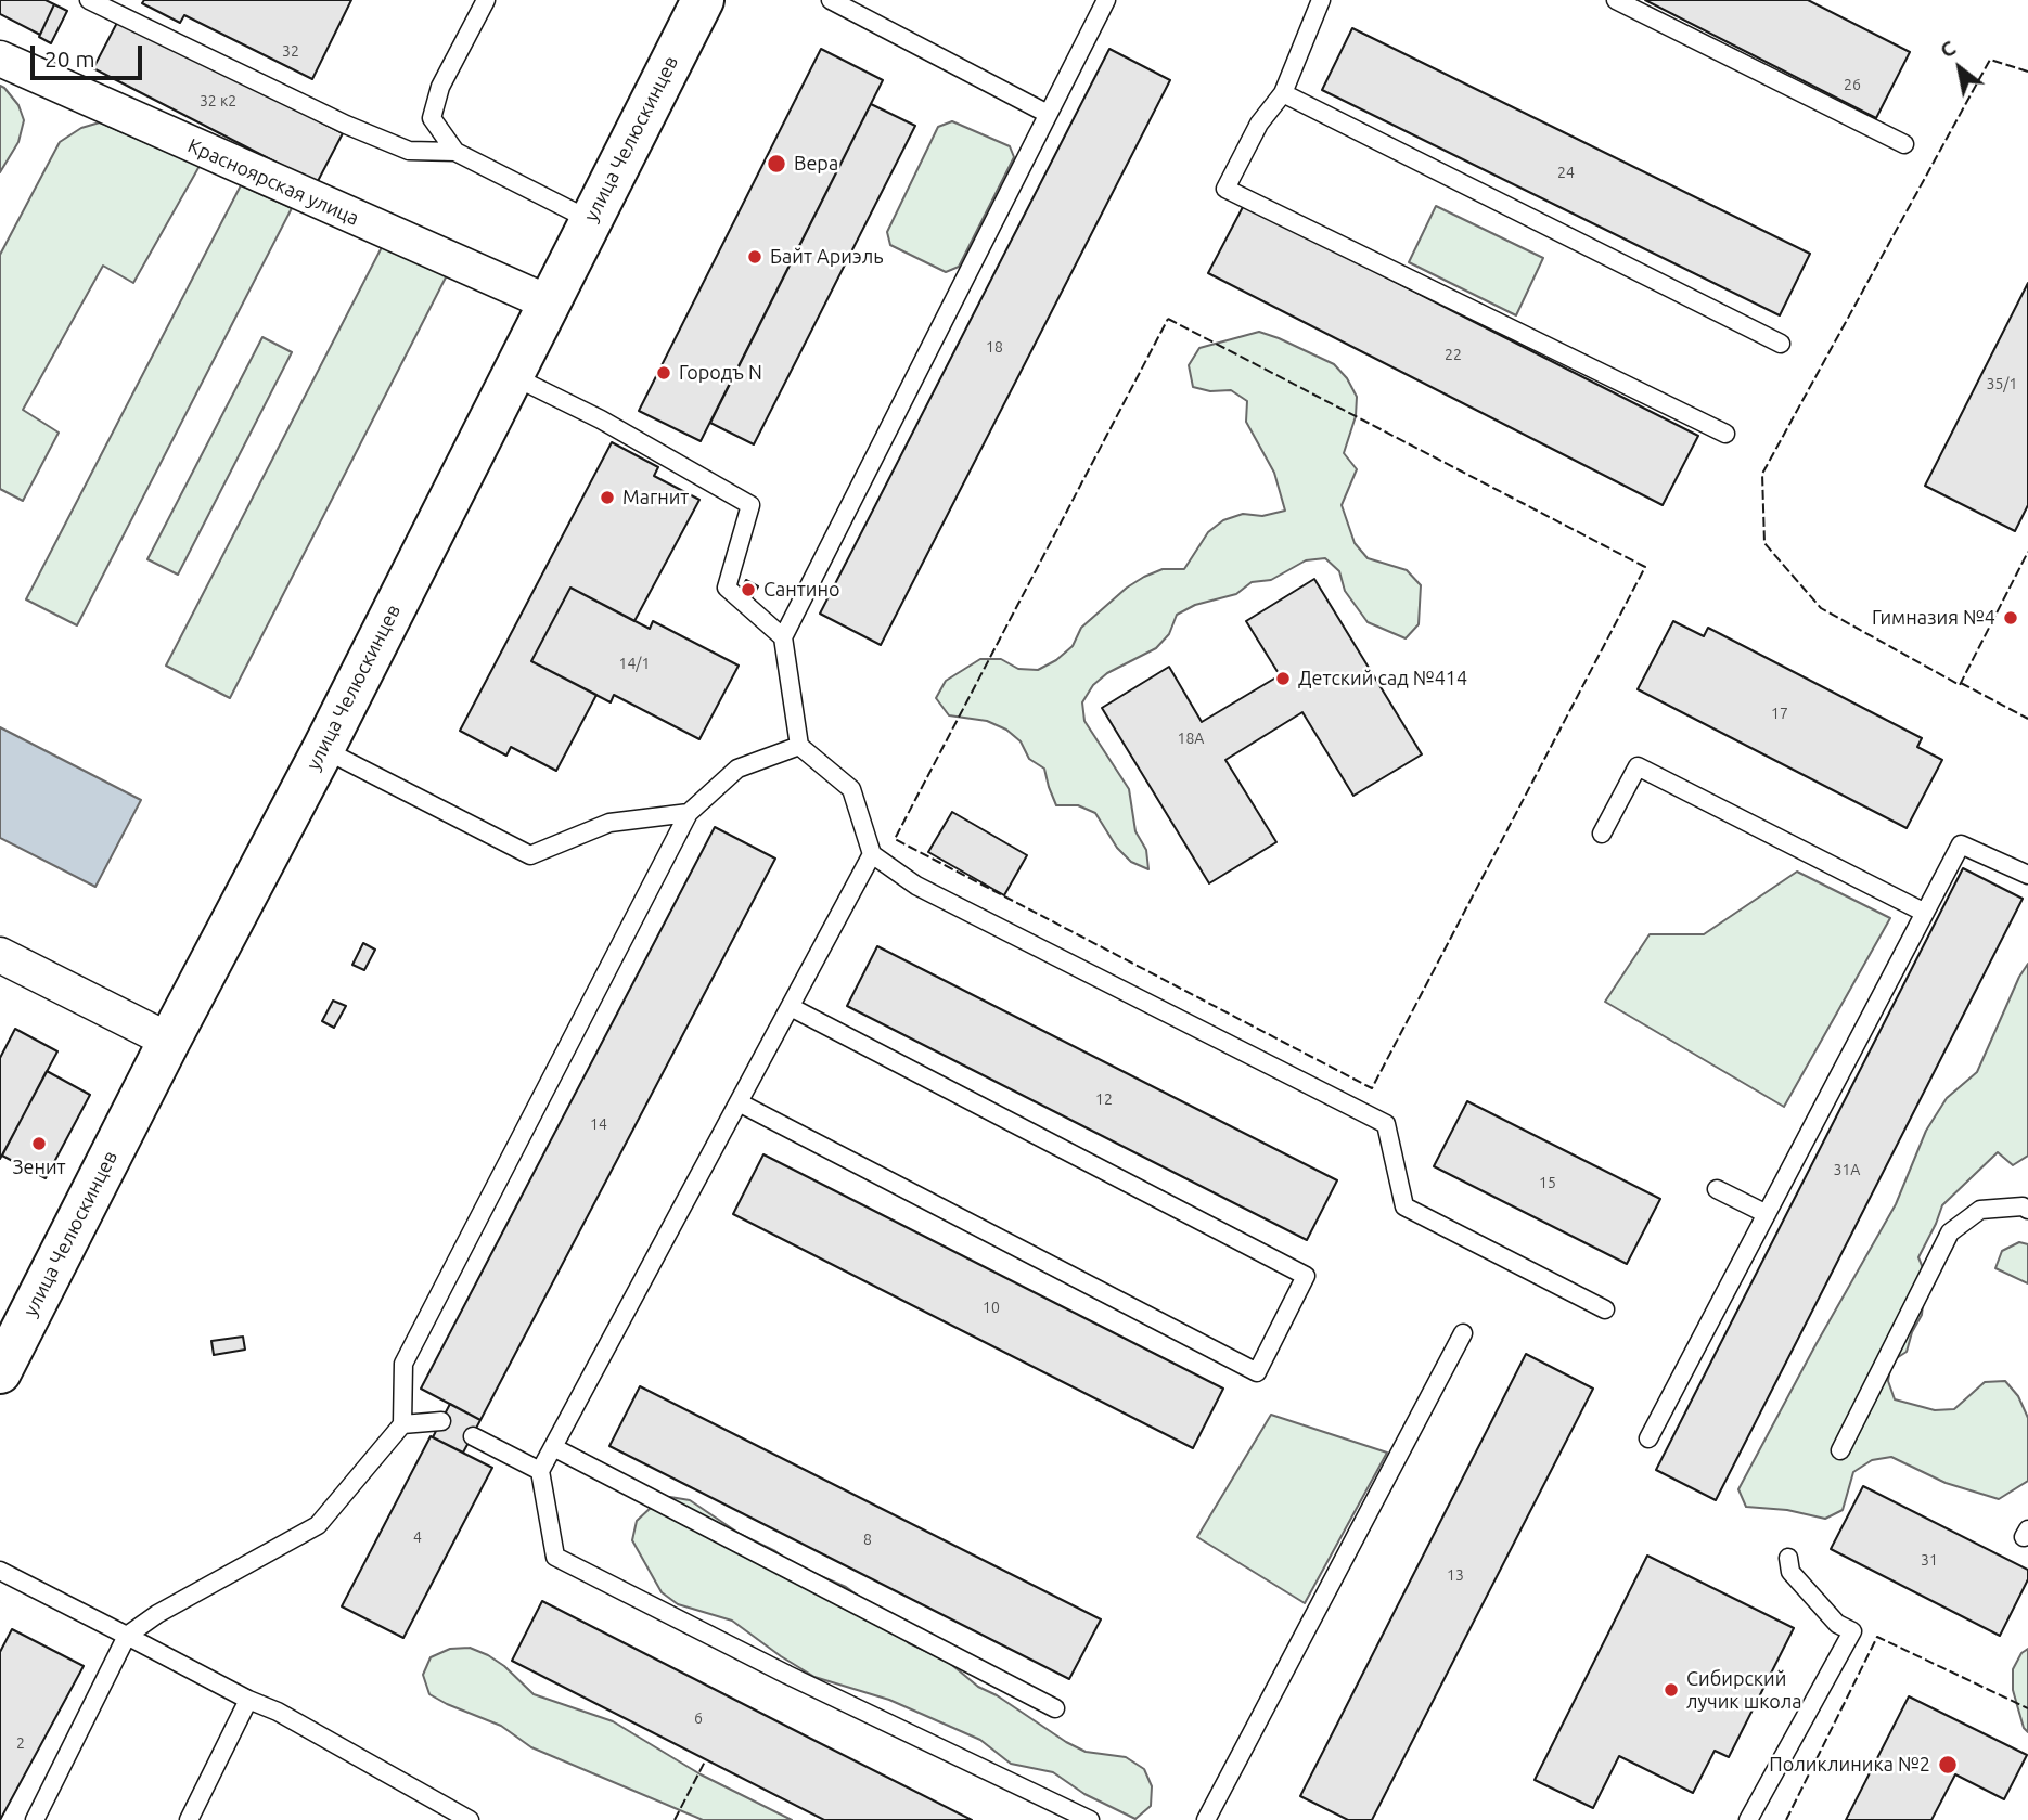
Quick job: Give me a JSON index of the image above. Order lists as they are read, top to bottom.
{
  "streets": {
    "main road": ["улица Челюскинцев"],
    "street": ["Красноярская улица"]
  },
  "crossings": [
    ["улица Челюскинцев", "Красноярская улица"]
  ],
  "places": [
    "Вера",
    "Байт Ариэль",
    "Городъ N",
    "Магнит",
    "Сантино",
    "Гимназия №4",
    "Детский сад №414",
    "Зенит",
    "Сибирский лучик школа",
    "Поликлиника №2"
  ],
  "house_numbers": [
    "32",
    "26",
    "32 к2",
    "24",
    "18",
    "22",
    "35/1",
    "14/1",
    "17",
    "18А",
    "12",
    "14",
    "31А",
    "15",
    "10",
    "4",
    "8",
    "31",
    "13",
    "6",
    "2"
  ],
  "scale_bar": "20 m",
  "north": "top left"
}
